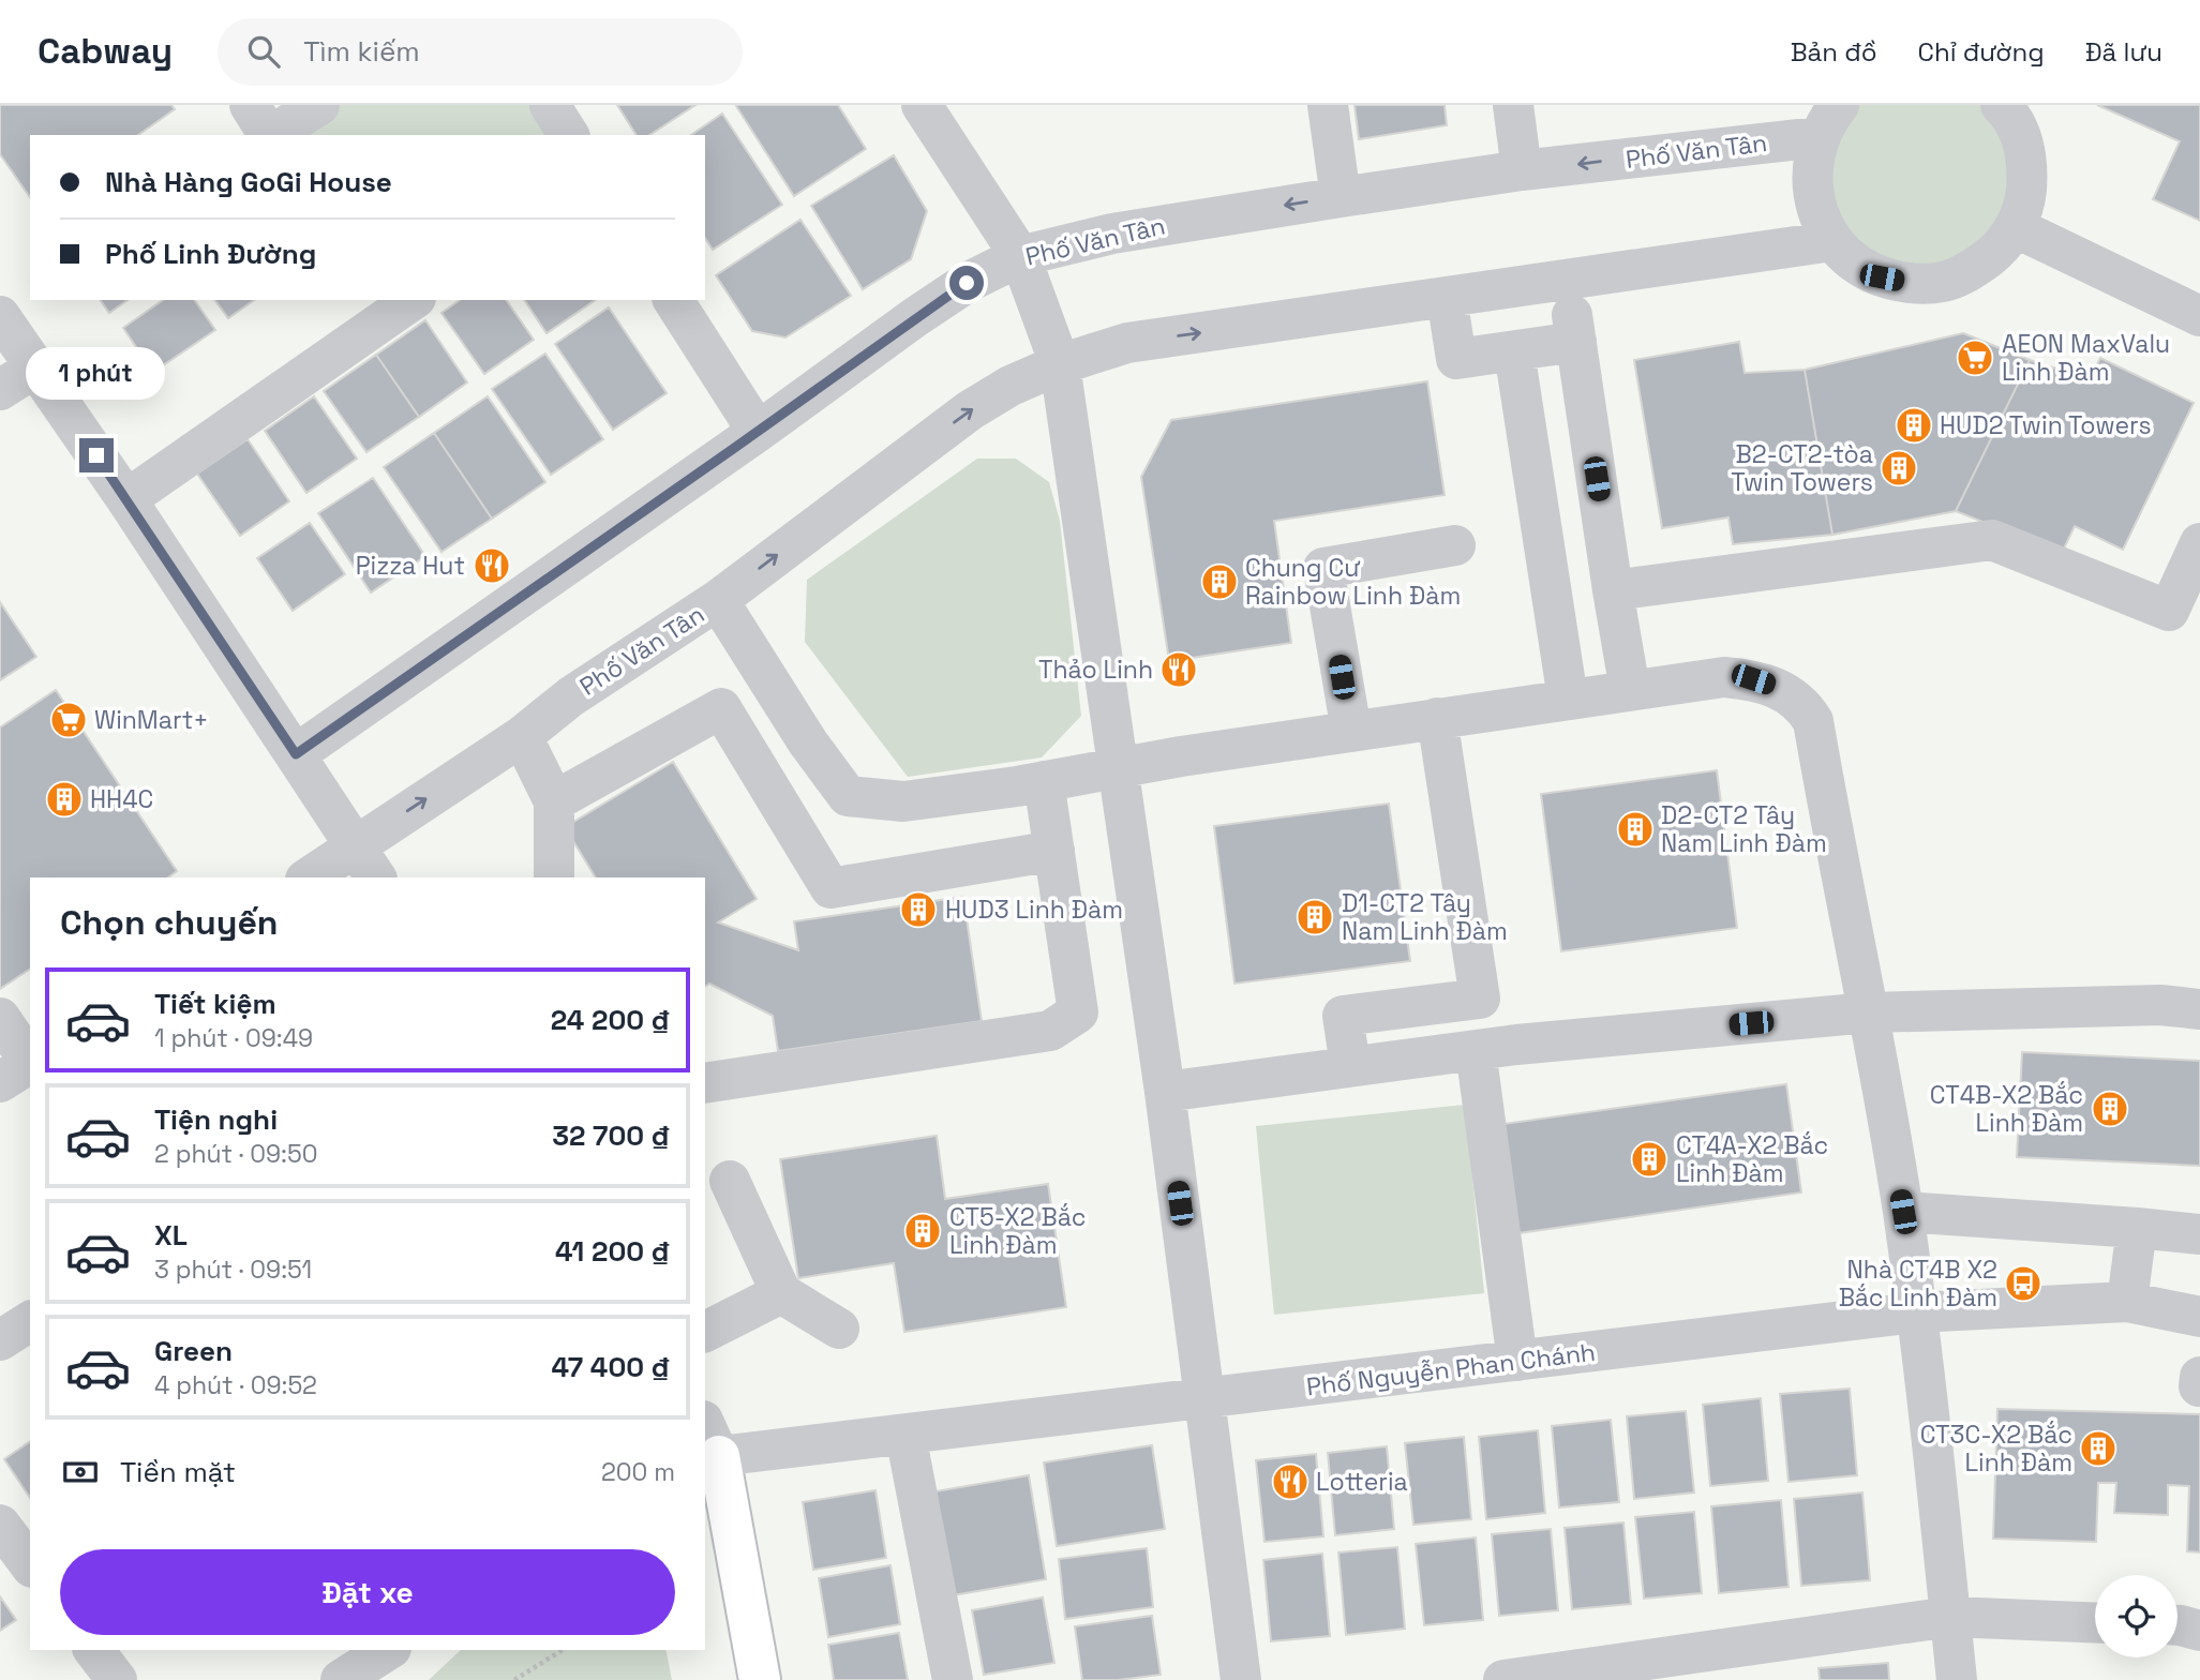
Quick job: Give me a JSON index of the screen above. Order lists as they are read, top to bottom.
{
  "streets": {
    "street": ["Phố Văn Tân", "Phố Nguyễn Phan Chánh"]
  },
  "places": {
    "supermarket": ["AEON MaxValu Linh Đàm", "WinMart+"],
    "building": [
      "HUD2 Twin Towers",
      "B2-CT2-tòa Twin Towers",
      "Chung Cư Rainbow Linh Đàm",
      "HH4C",
      "D2-CT2 Tây Nam Linh Đàm",
      "HUD3 Linh Đàm",
      "D1-CT2 Tây Nam Linh Đàm",
      "CT4B-X2 Bắc Linh Đàm",
      "CT4A-X2 Bắc Linh Đàm",
      "CT5-X2 Bắc Linh Đàm",
      "CT3C-X2 Bắc Linh Đàm"
    ],
    "restaurant": ["Pizza Hut", "Thảo Linh", "Lotteria"],
    "bus stop": ["Nhà CT4B X2 Bắc Linh Đàm"]
  },
  "page": {
    "header": "Cabway",
    "search": "Tìm kiếm",
    "nav": ["Bản đồ", "Chỉ đường", "Đã lưu"],
    "banner": ["Nhà Hàng GoGi House", "Phố Linh Đường"],
    "bubble": "1 phút",
    "heading": "Chọn chuyến",
    "list": [
      {
        "name": "Tiết kiệm",
        "note": "1 phút · 09:49",
        "value": "24 200 ₫"
      },
      {
        "name": "Tiện nghi",
        "note": "2 phút · 09:50",
        "value": "32 700 ₫"
      },
      {
        "name": "XL",
        "note": "3 phút · 09:51",
        "value": "41 200 ₫"
      },
      {
        "name": "Green",
        "note": "4 phút · 09:52",
        "value": "47 400 ₫"
      }
    ],
    "pay": ["Tiền mặt", "200 m"],
    "buttons": "Đặt xe"
  }
}
